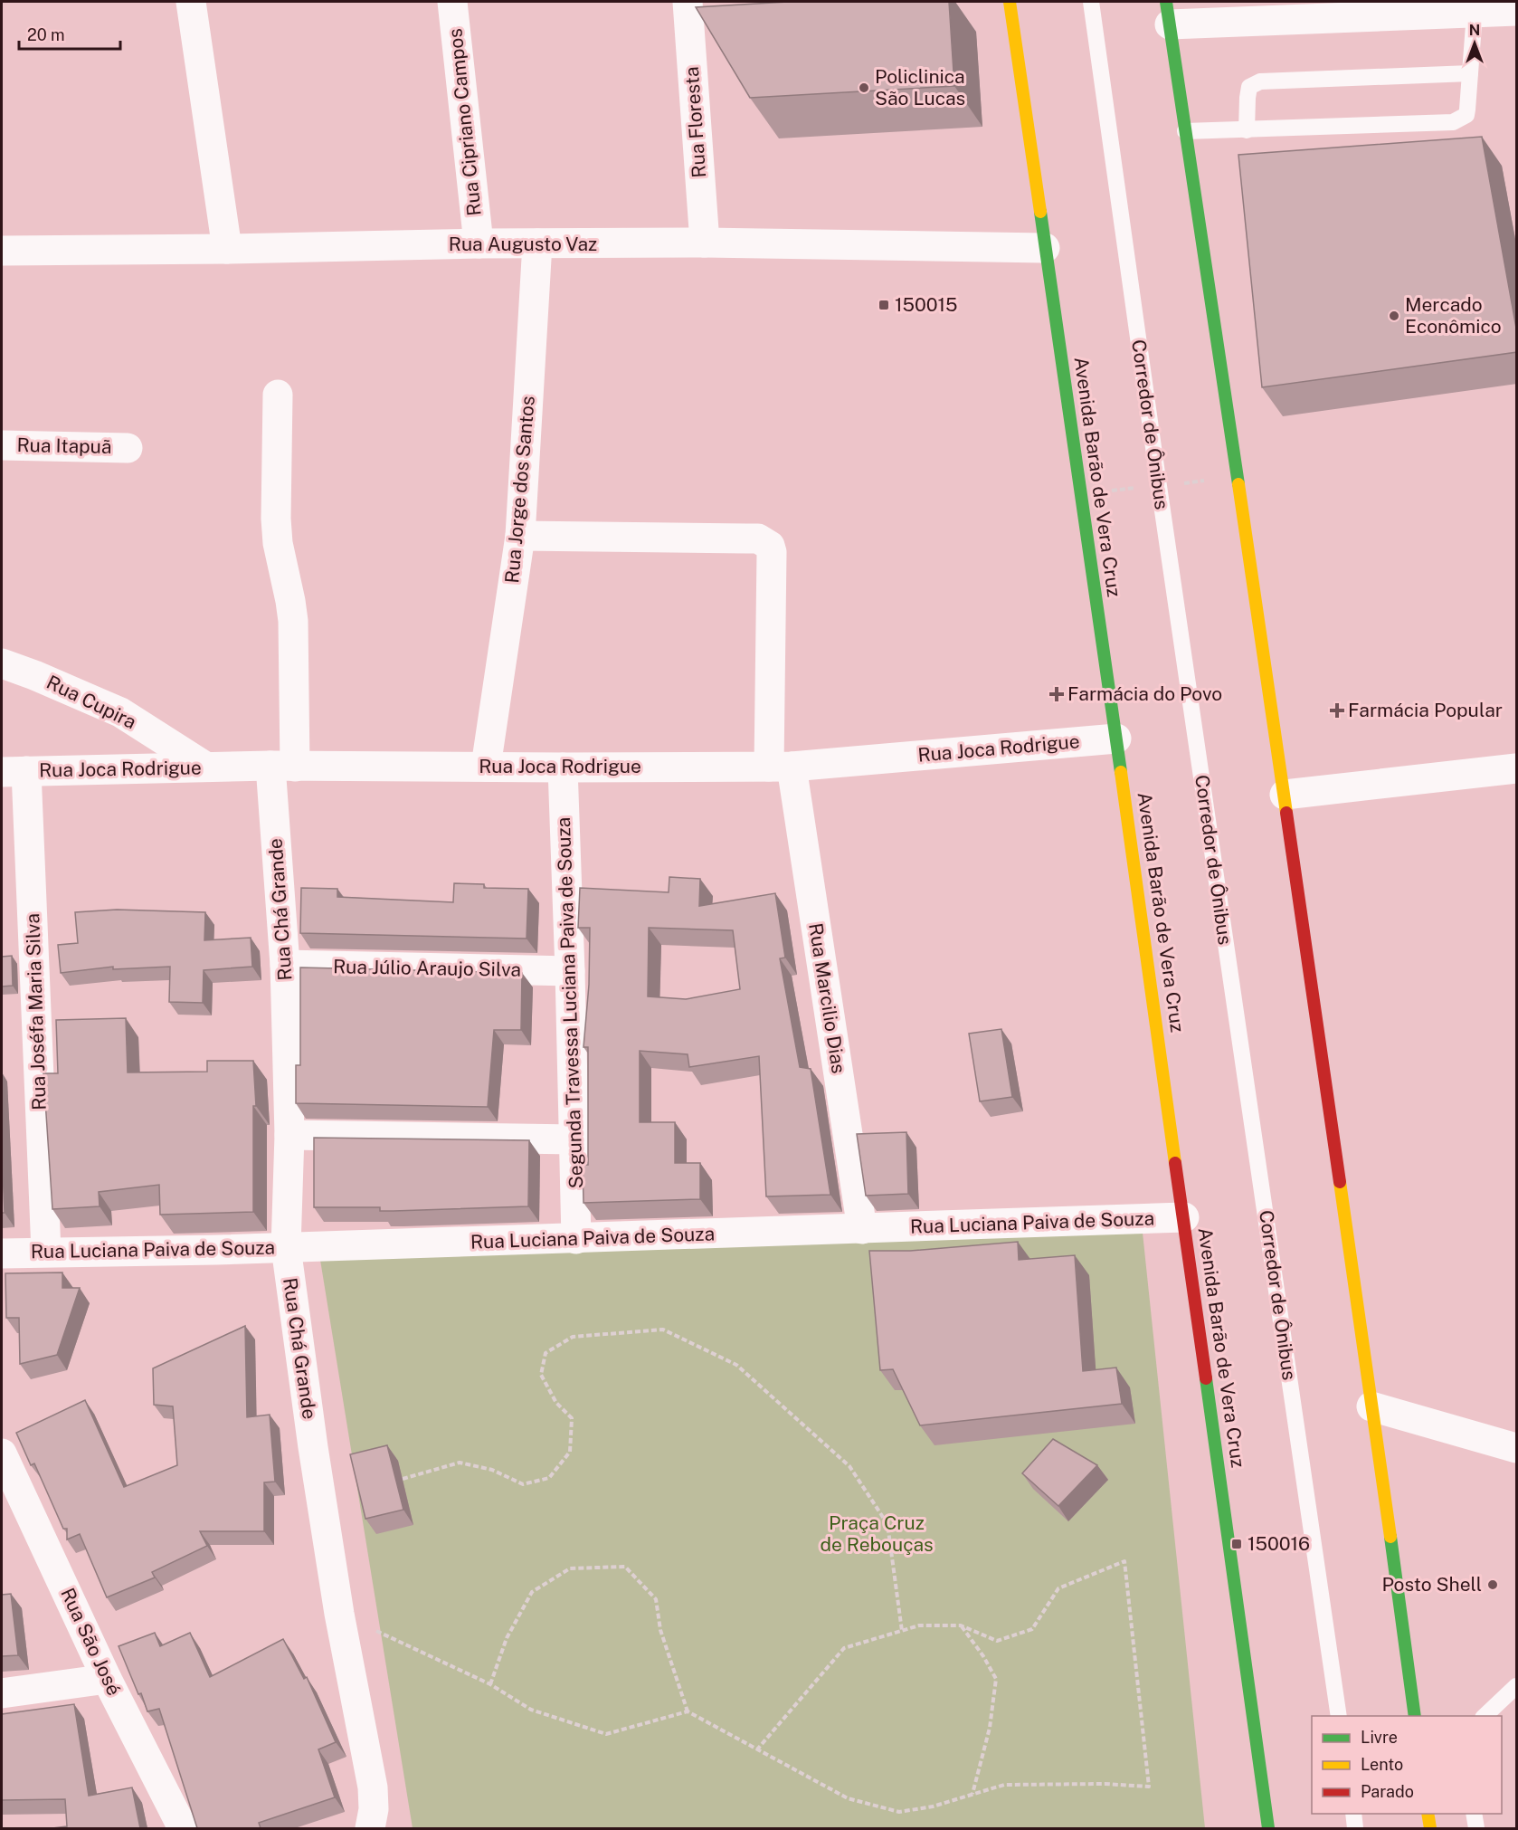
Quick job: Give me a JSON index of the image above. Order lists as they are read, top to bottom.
{
  "streets": {
    "highway": ["Avenida Barão de Vera Cruz"],
    "street": [
      "Rua Cipriano Campos",
      "Rua Floresta",
      "Rua Augusto Vaz",
      "Rua Itapuã",
      "Rua Jorge dos Santos",
      "Rua Cupira",
      "Rua Joca Rodrigue",
      "Rua Chá Grande",
      "Rua Júlio Araujo Silva",
      "Rua Marcilio Dias",
      "Segunda Travessa Luciana Paiva de Souza",
      "Rua Joséfa Maria Silva",
      "Rua Luciana Paiva de Souza",
      "Rua São José"
    ],
    "lane": ["Corredor de Ônibus"]
  },
  "crossings": [
    ["Rua Cipriano Campos", "Rua Augusto Vaz"],
    ["Rua Floresta", "Rua Augusto Vaz"],
    ["Rua Augusto Vaz", "Avenida Barão de Vera Cruz"],
    ["Rua Augusto Vaz", "Rua Jorge dos Santos"],
    ["Avenida Barão de Vera Cruz", "Rua Joca Rodrigue"],
    ["Avenida Barão de Vera Cruz", "Rua Luciana Paiva de Souza"],
    ["Rua Jorge dos Santos", "Rua Joca Rodrigue"],
    ["Rua Jorge dos Santos", "Rua Marcilio Dias"],
    ["Rua Cupira", "Rua Joca Rodrigue"],
    ["Rua Joca Rodrigue", "Rua Chá Grande"],
    ["Rua Joca Rodrigue", "Rua Marcilio Dias"],
    ["Rua Joca Rodrigue", "Segunda Travessa Luciana Paiva de Souza"],
    ["Rua Joca Rodrigue", "Rua Joséfa Maria Silva"],
    ["Rua Chá Grande", "Rua Júlio Araujo Silva"],
    ["Rua Chá Grande", "Rua Luciana Paiva de Souza"],
    ["Rua Júlio Araujo Silva", "Segunda Travessa Luciana Paiva de Souza"],
    ["Rua Marcilio Dias", "Rua Luciana Paiva de Souza"],
    ["Segunda Travessa Luciana Paiva de Souza", "Rua Luciana Paiva de Souza"],
    ["Rua Joséfa Maria Silva", "Rua Luciana Paiva de Souza"]
  ],
  "parks": ["Praça Cruz de Rebouças"],
  "places": {
    "other": ["Policlinica São Lucas", "Mercado Econômico", "Posto Shell"],
    "transit": ["150015", "150016"],
    "health": ["Farmácia do Povo", "Farmácia Popular"]
  },
  "legend": ["Livre", "Lento", "Parado"],
  "scale_bar": "20 m",
  "north": "top"
}
